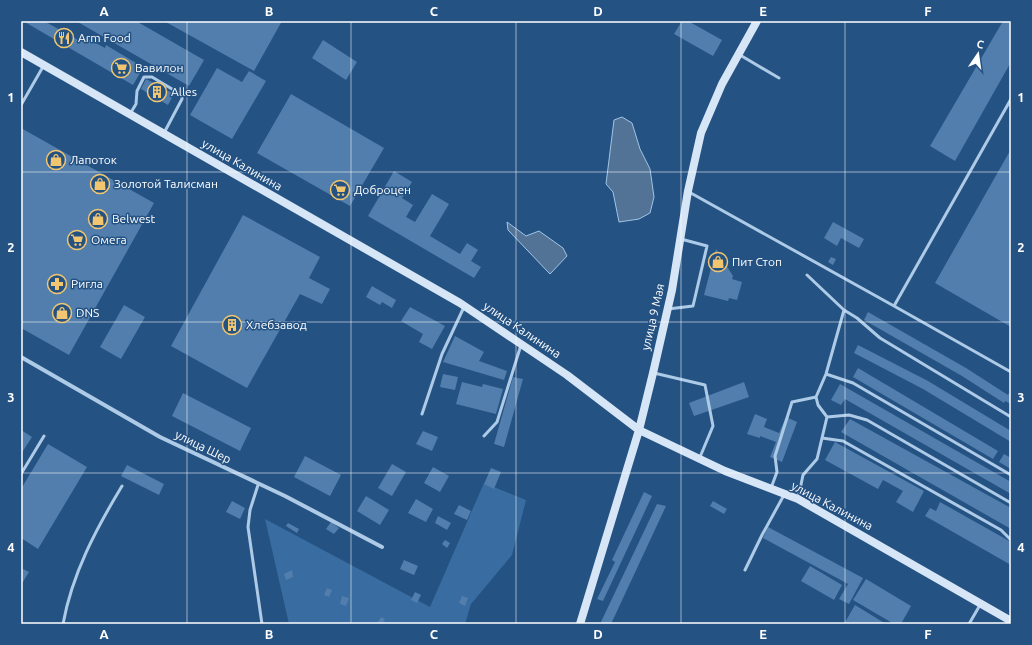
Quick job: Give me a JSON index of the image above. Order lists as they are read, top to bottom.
{
  "streets": {
    "street": ["улица Калинина", "улица 9 Мая", "улица Шер"]
  },
  "crossings": [
    ["улица Калинина", "улица 9 Мая"]
  ],
  "places": {
    "restaurant": ["Arm Food"],
    "supermarket": ["Вавилон", "Доброцен", "Омега"],
    "building": ["Alles", "Хлебзавод"],
    "shop": [
      "Лапоток",
      "Золотой Талисман",
      "Belwest",
      "Пит Стоп",
      "DNS"
    ],
    "pharmacy": ["Ригла"]
  },
  "north": "top",
  "grid": {
    "columns": [
      "A",
      "B",
      "C",
      "D",
      "E",
      "F"
    ],
    "rows": [
      "1",
      "2",
      "3",
      "4"
    ]
  }
}
